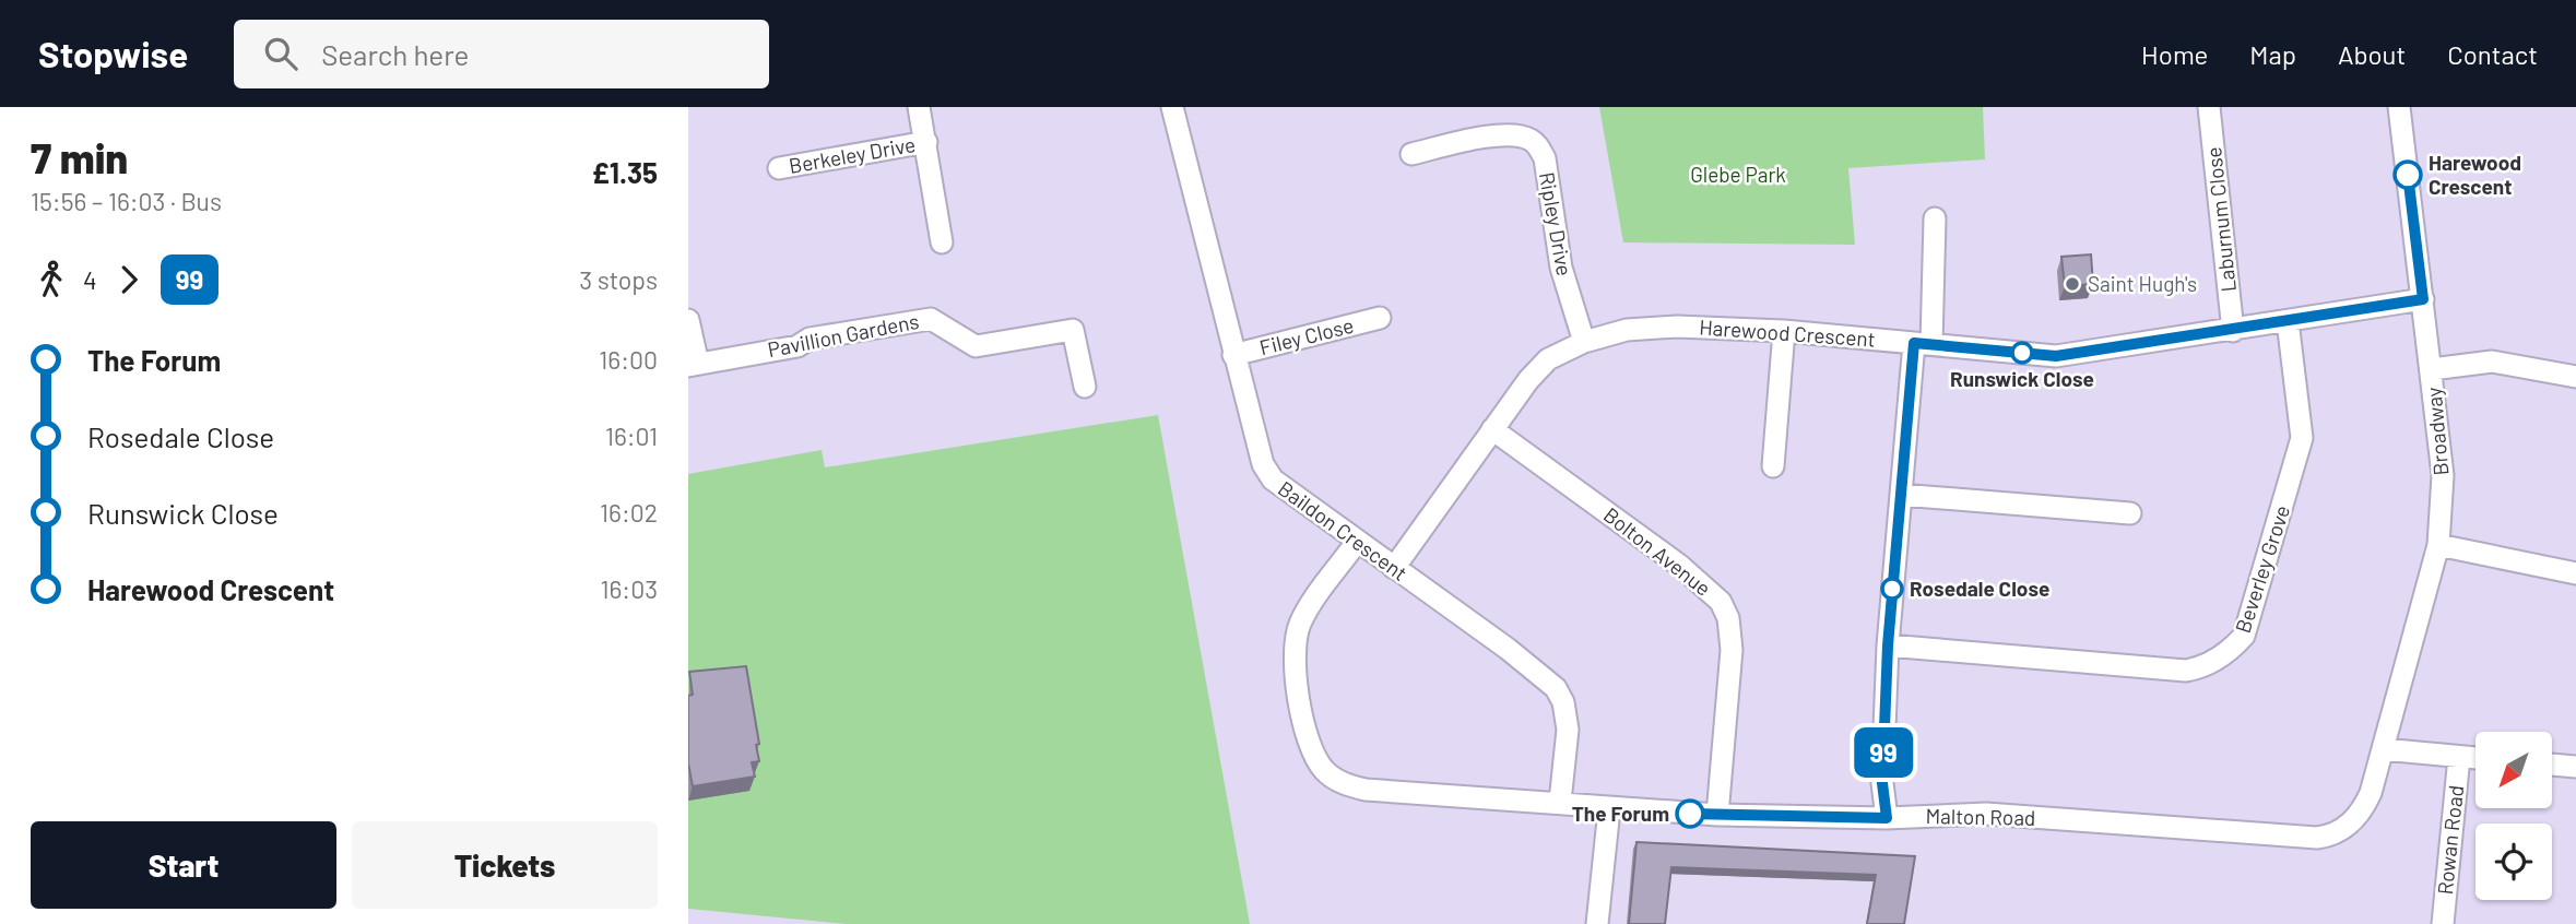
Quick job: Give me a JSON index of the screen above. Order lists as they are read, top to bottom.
{
  "streets": {
    "street": [
      "Berkeley Drive",
      "Laburnum Close",
      "Ripley Drive",
      "Harewood Crescent",
      "Pavillion Gardens",
      "Filey Close",
      "Broadway",
      "Baildon Crescent",
      "Bolton Avenue",
      "Beverley Grove",
      "Malton Road",
      "Rowan Road"
    ]
  },
  "crossings": [
    ["Laburnum Close", "Harewood Crescent"],
    ["Ripley Drive", "Harewood Crescent"],
    ["Harewood Crescent", "Broadway"],
    ["Harewood Crescent", "Baildon Crescent"],
    ["Harewood Crescent", "Bolton Avenue"],
    ["Harewood Crescent", "Beverley Grove"],
    ["Filey Close", "Baildon Crescent"],
    ["Broadway", "Malton Road"],
    ["Baildon Crescent", "Malton Road"],
    ["Bolton Avenue", "Malton Road"]
  ],
  "parks": ["Glebe Park"],
  "places": [
    "Harewood Crescent",
    "Saint Hugh's",
    "Runswick Close",
    "Rosedale Close",
    "The Forum"
  ],
  "lines": ["bus line 99"],
  "north": "bottom left",
  "page": {
    "header": "Stopwise",
    "search": "Search here",
    "nav": [
      "Home",
      "Map",
      "About",
      "Contact"
    ],
    "heading": ["7 min", "15:56 – 16:03 · Bus", "£1.35"],
    "on_map": "99",
    "legs": ["4", "99", "3 stops"],
    "list": [
      {
        "name": "The Forum",
        "value": "16:00"
      },
      {
        "name": "Rosedale Close",
        "value": "16:01"
      },
      {
        "name": "Runswick Close",
        "value": "16:02"
      },
      {
        "name": "Harewood Crescent",
        "value": "16:03"
      }
    ],
    "buttons": ["Start", "Tickets"]
  }
}
